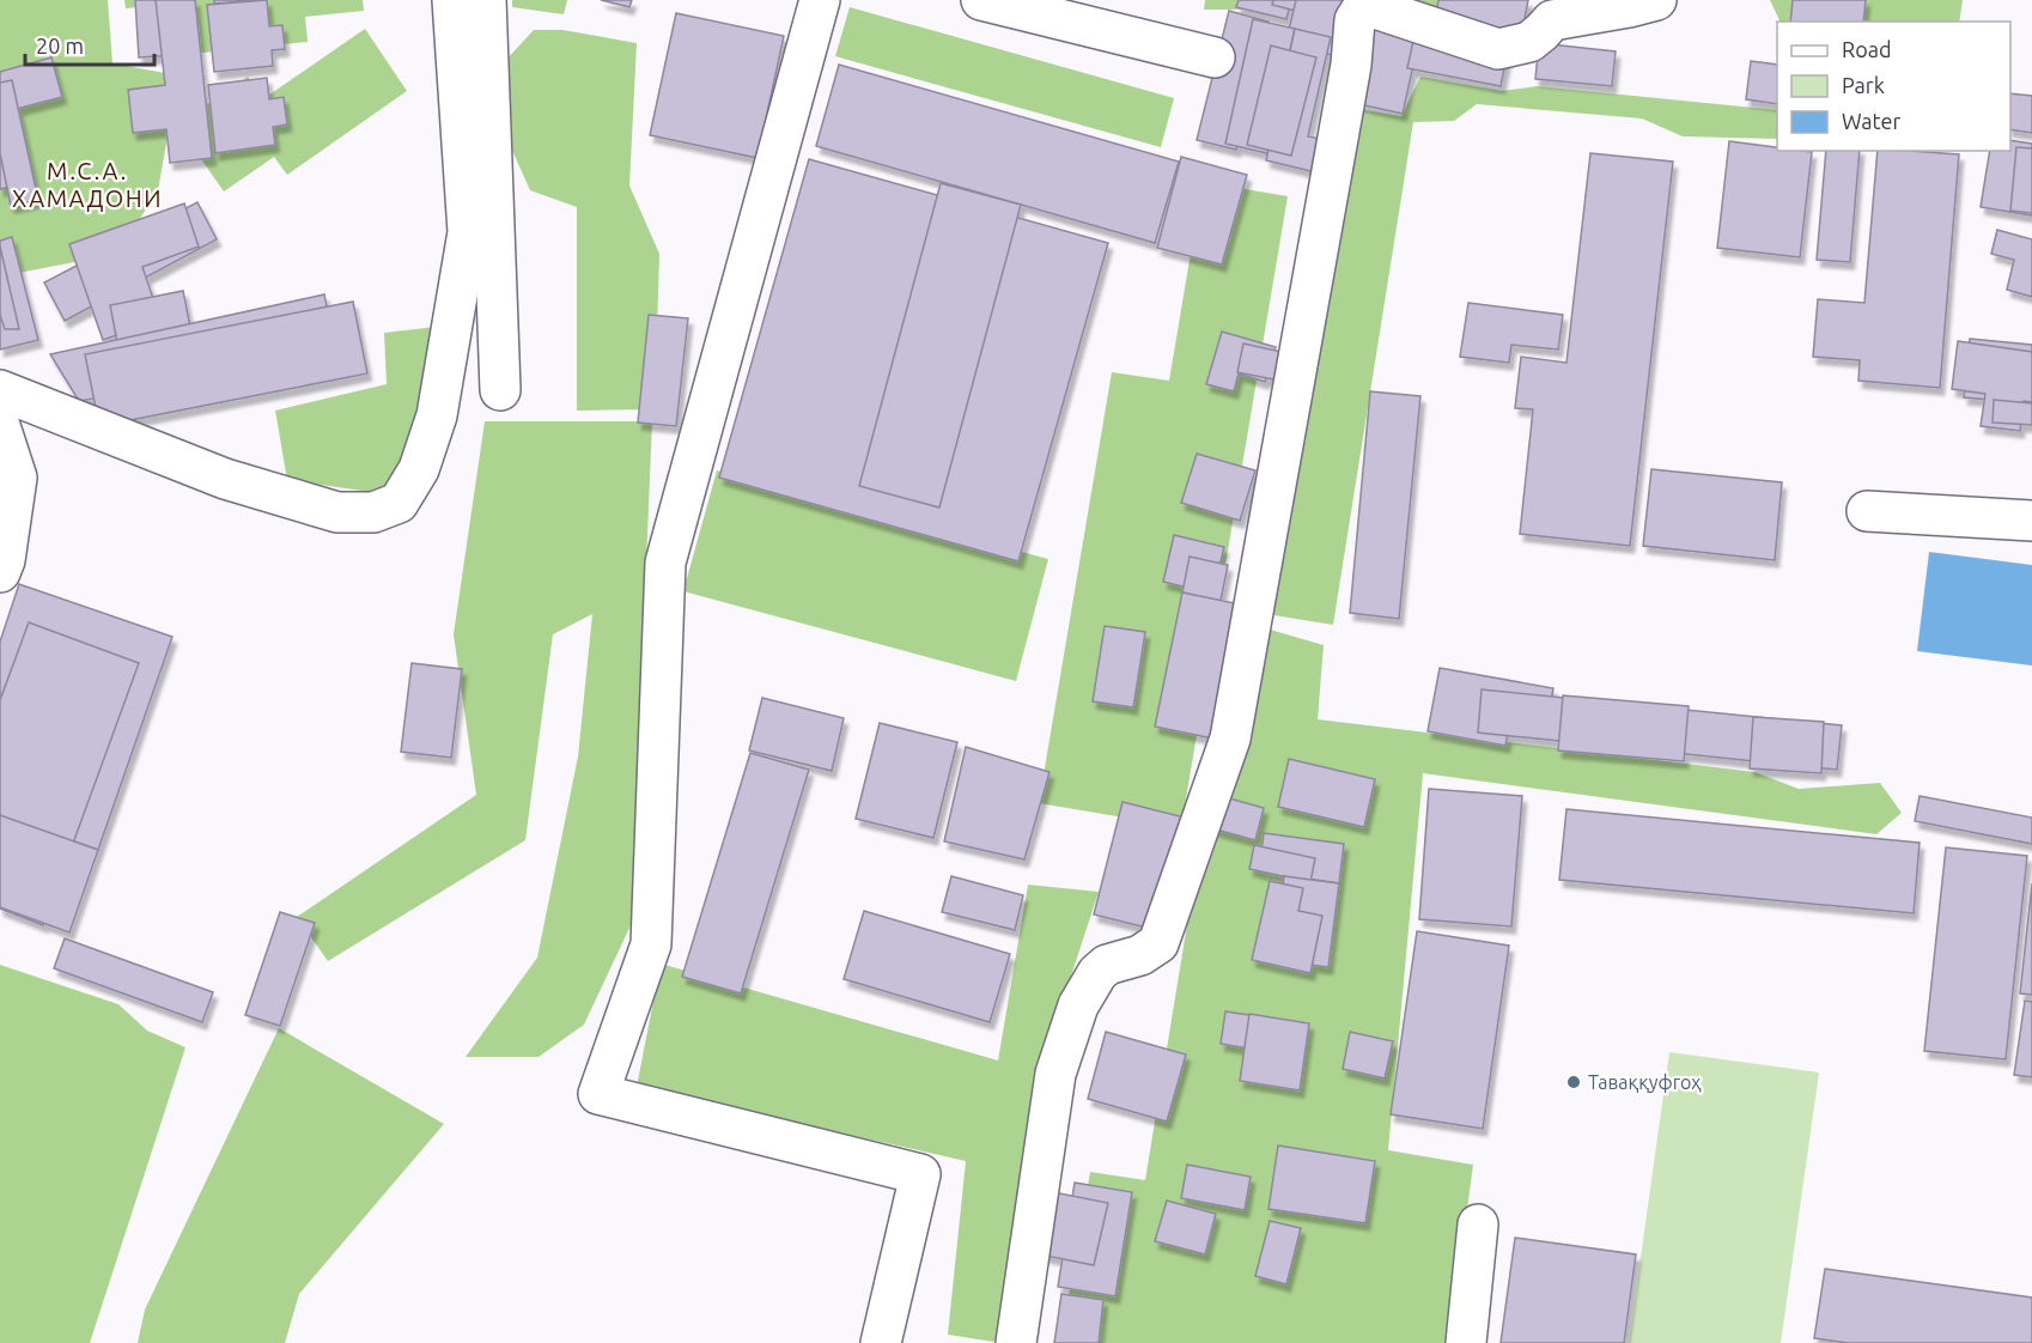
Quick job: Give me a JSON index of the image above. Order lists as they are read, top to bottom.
{
  "districts": ["М.С.А. ХАМАДОНИ"],
  "places": ["Таваққуфгоҳ"],
  "legend": ["Road", "Park", "Water"],
  "scale_bar": "20 m"
}
